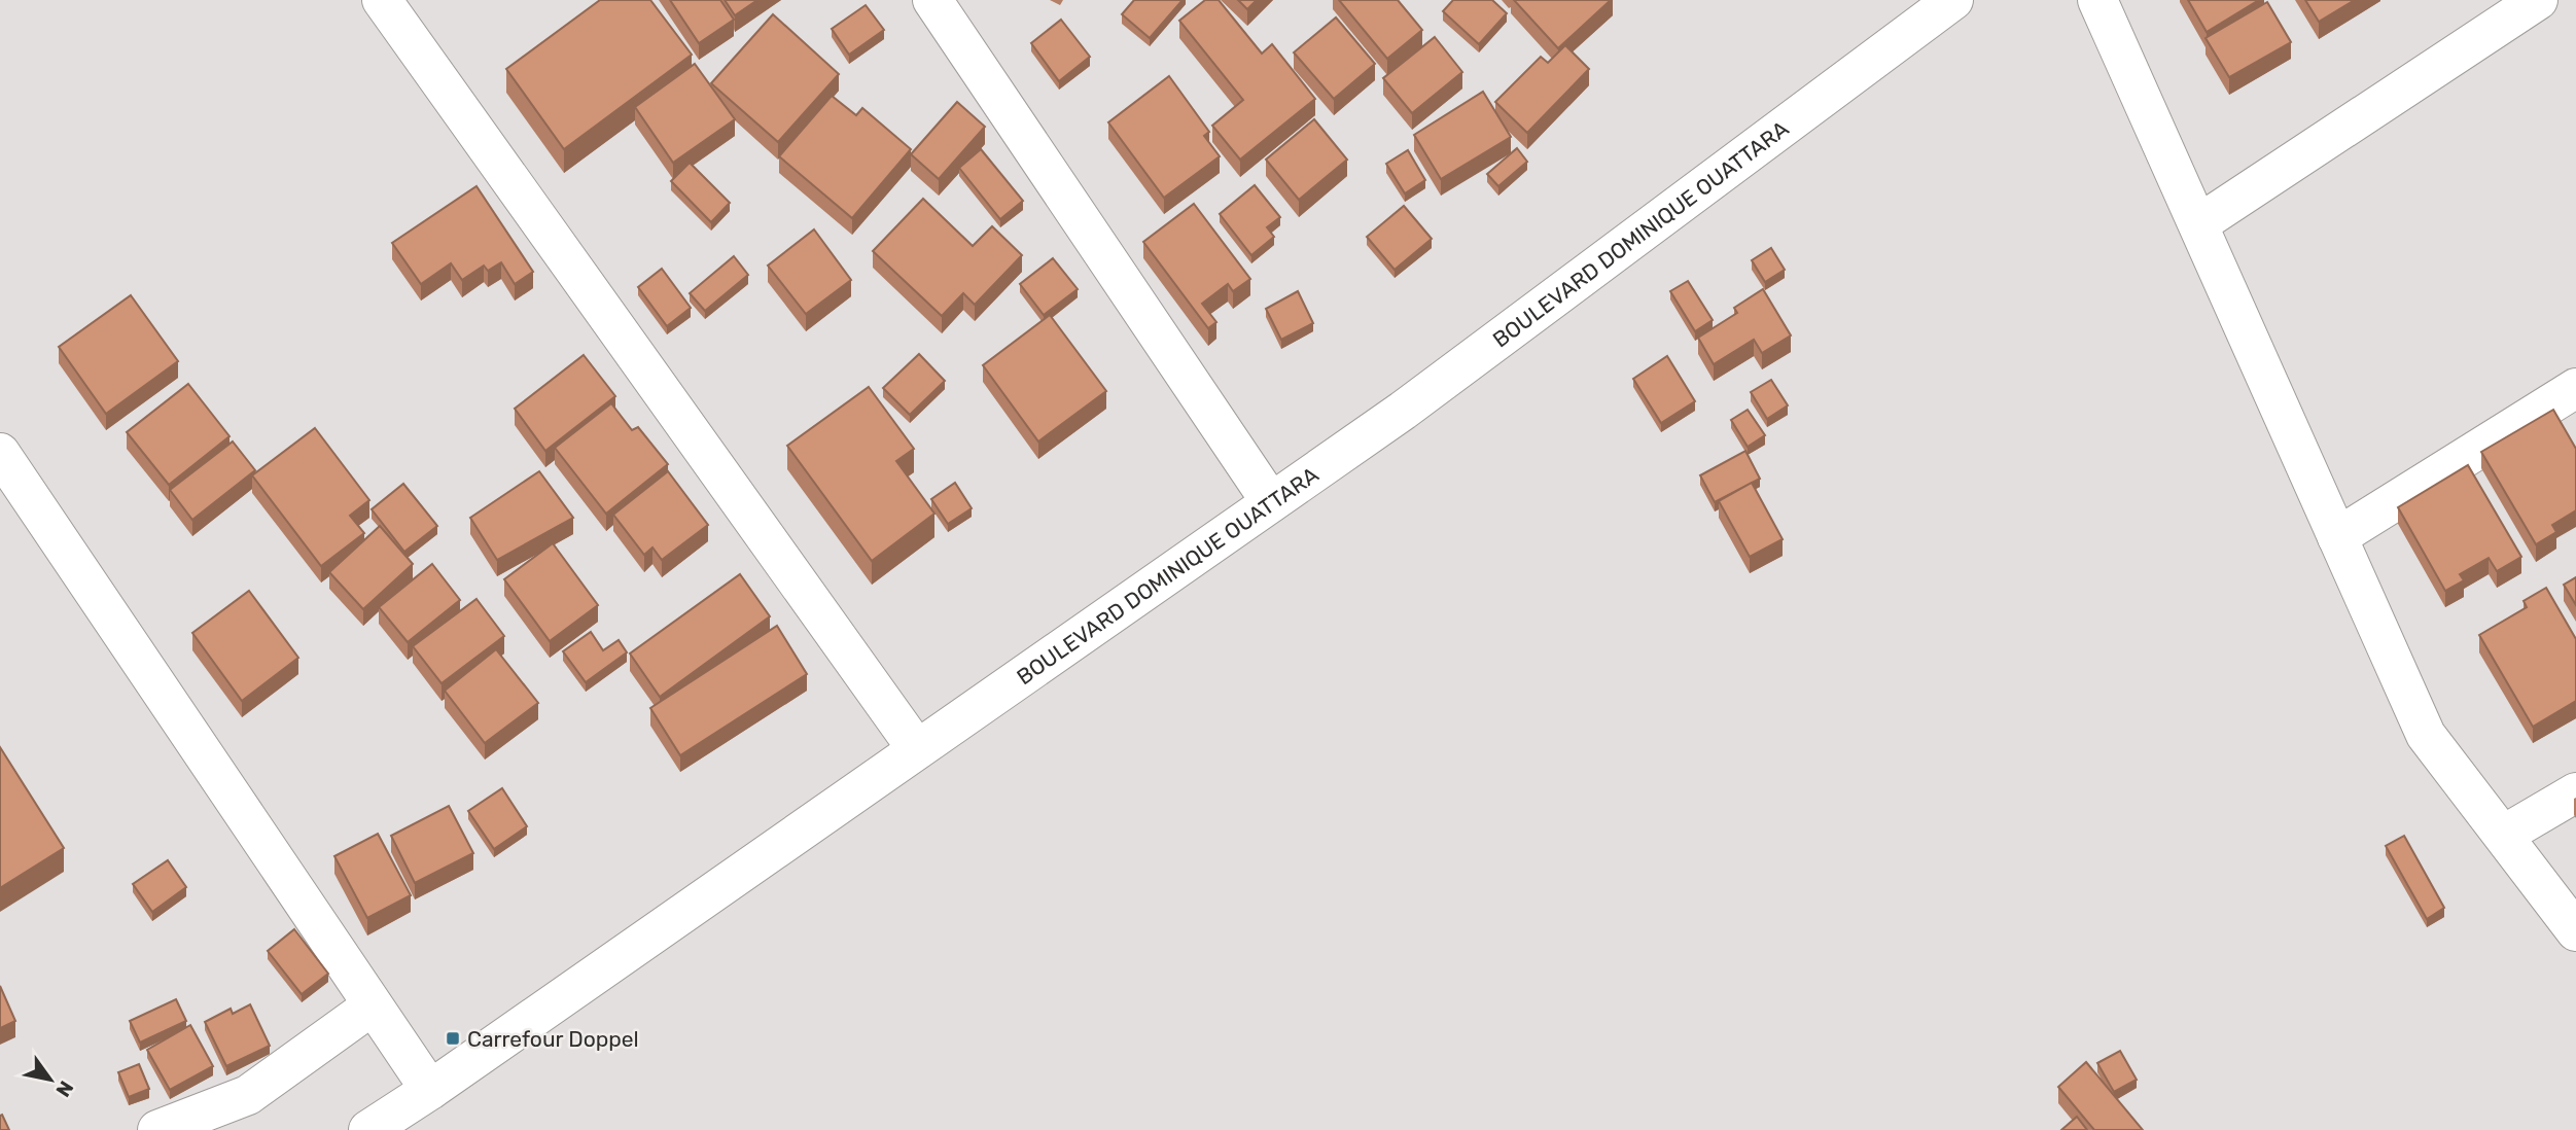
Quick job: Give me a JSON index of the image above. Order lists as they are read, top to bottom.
{
  "streets": {
    "street": ["BOULEVARD DOMINIQUE OUATTARA"]
  },
  "places": {
    "transit": ["Carrefour Doppel"]
  },
  "north": "bottom right"
}
